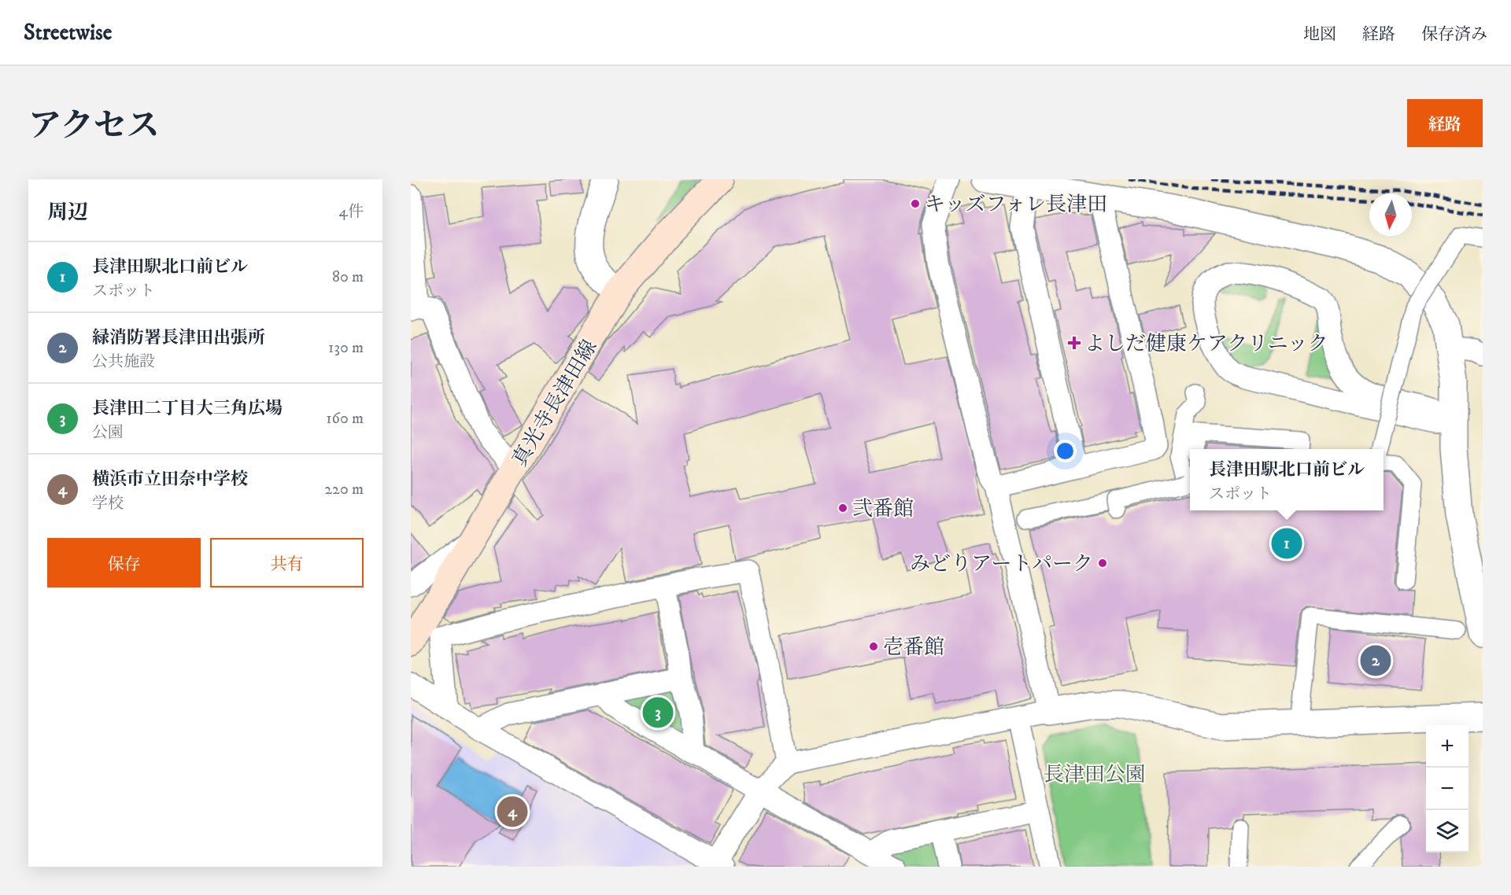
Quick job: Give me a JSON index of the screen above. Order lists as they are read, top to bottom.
{
  "streets": {
    "main road": ["真光寺長津田線"]
  },
  "parks": ["長津田公園"],
  "places": {
    "other": [
      "キッズフォレ長津田",
      "弐番館",
      "みどりアートパーク",
      "壱番館"
    ],
    "health": ["よしだ健康ケアクリニック"]
  },
  "north": "bottom",
  "page": {
    "header": "Streetwise",
    "nav": ["地図", "経路", "保存済み"],
    "title": "アクセス",
    "buttons": [
      "経路",
      ["保存", "共有"]
    ],
    "heading": ["周辺", "4件"],
    "list": [
      {
        "mark": "1",
        "name": "長津田駅北口前ビル",
        "note": "スポット",
        "value": "80 m"
      },
      {
        "mark": "2",
        "name": "緑消防署長津田出張所",
        "note": "公共施設",
        "value": "130 m"
      },
      {
        "mark": "3",
        "name": "長津田二丁目大三角広場",
        "note": "公園",
        "value": "160 m"
      },
      {
        "mark": "4",
        "name": "横浜市立田奈中学校",
        "note": "学校",
        "value": "220 m"
      }
    ],
    "popup": ["長津田駅北口前ビル", "スポット"],
    "pins": [
      "1",
      "2",
      "3",
      "4"
    ],
    "map_buttons": ["+", "−"]
  }
}
